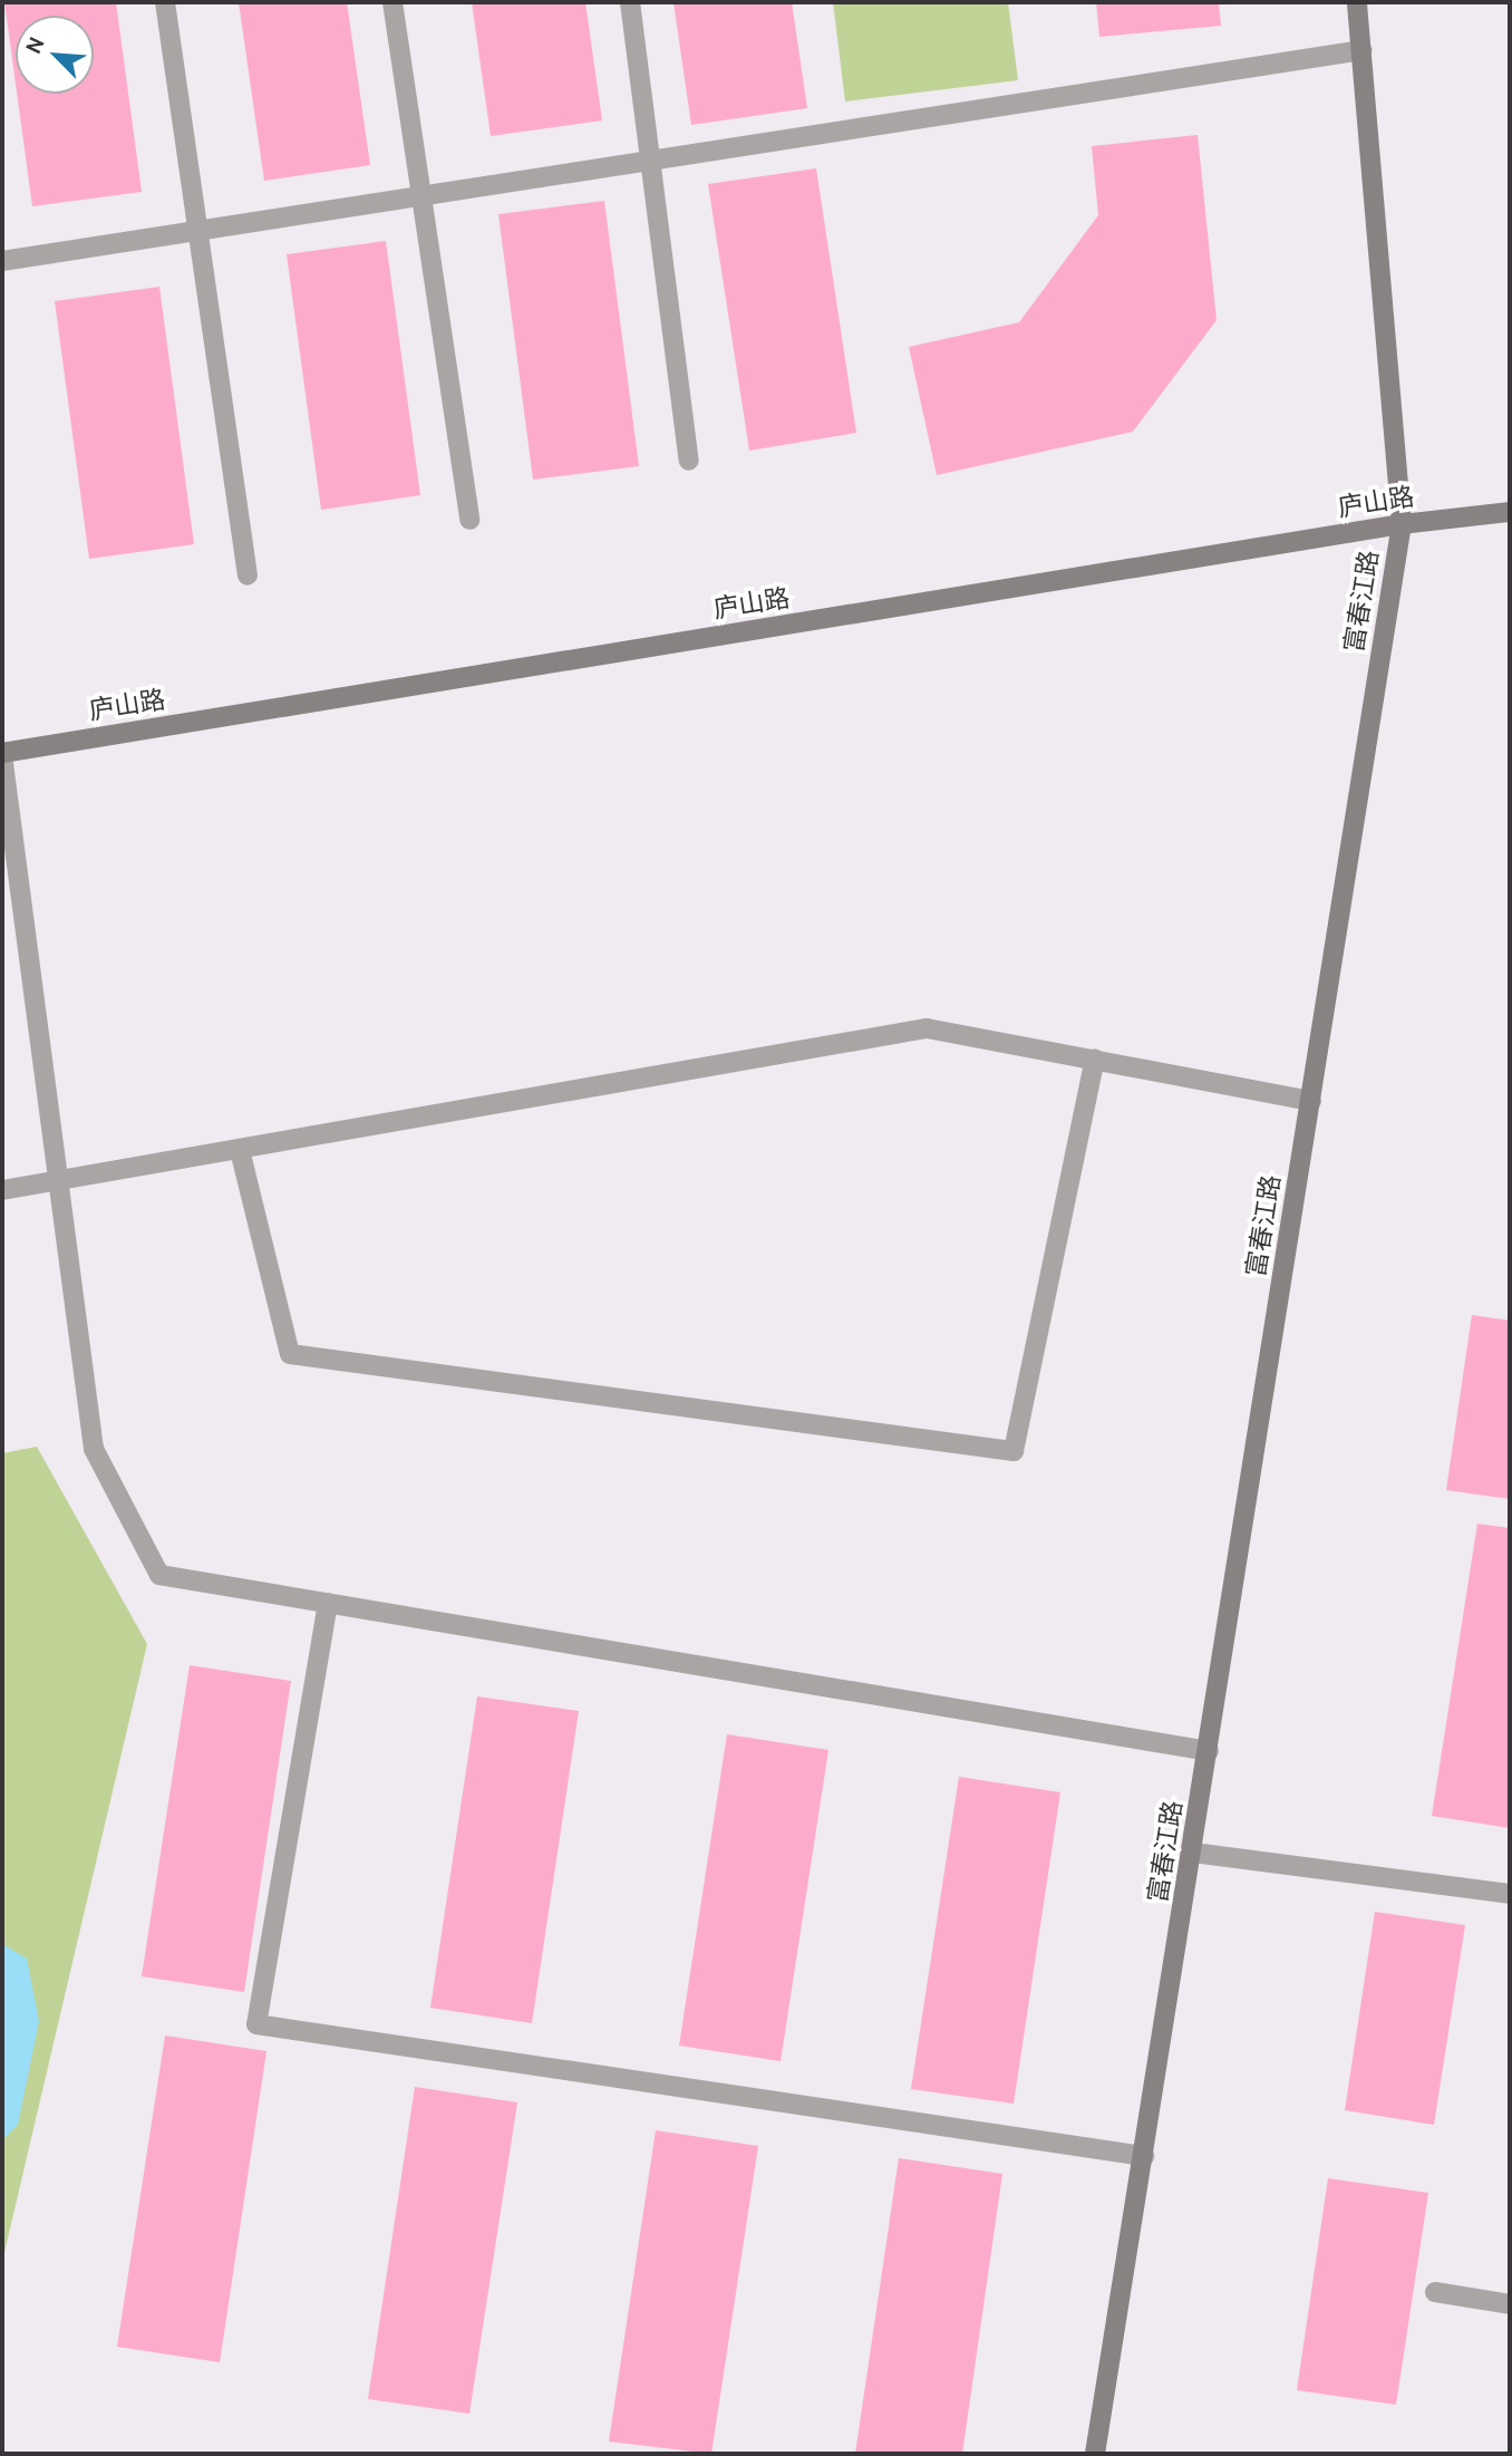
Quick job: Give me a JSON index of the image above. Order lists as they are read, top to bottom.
{
  "streets": {
    "street": ["庐山路", "富春江路"]
  },
  "crossings": [
    ["庐山路", "富春江路"]
  ],
  "north": "top left"
}
